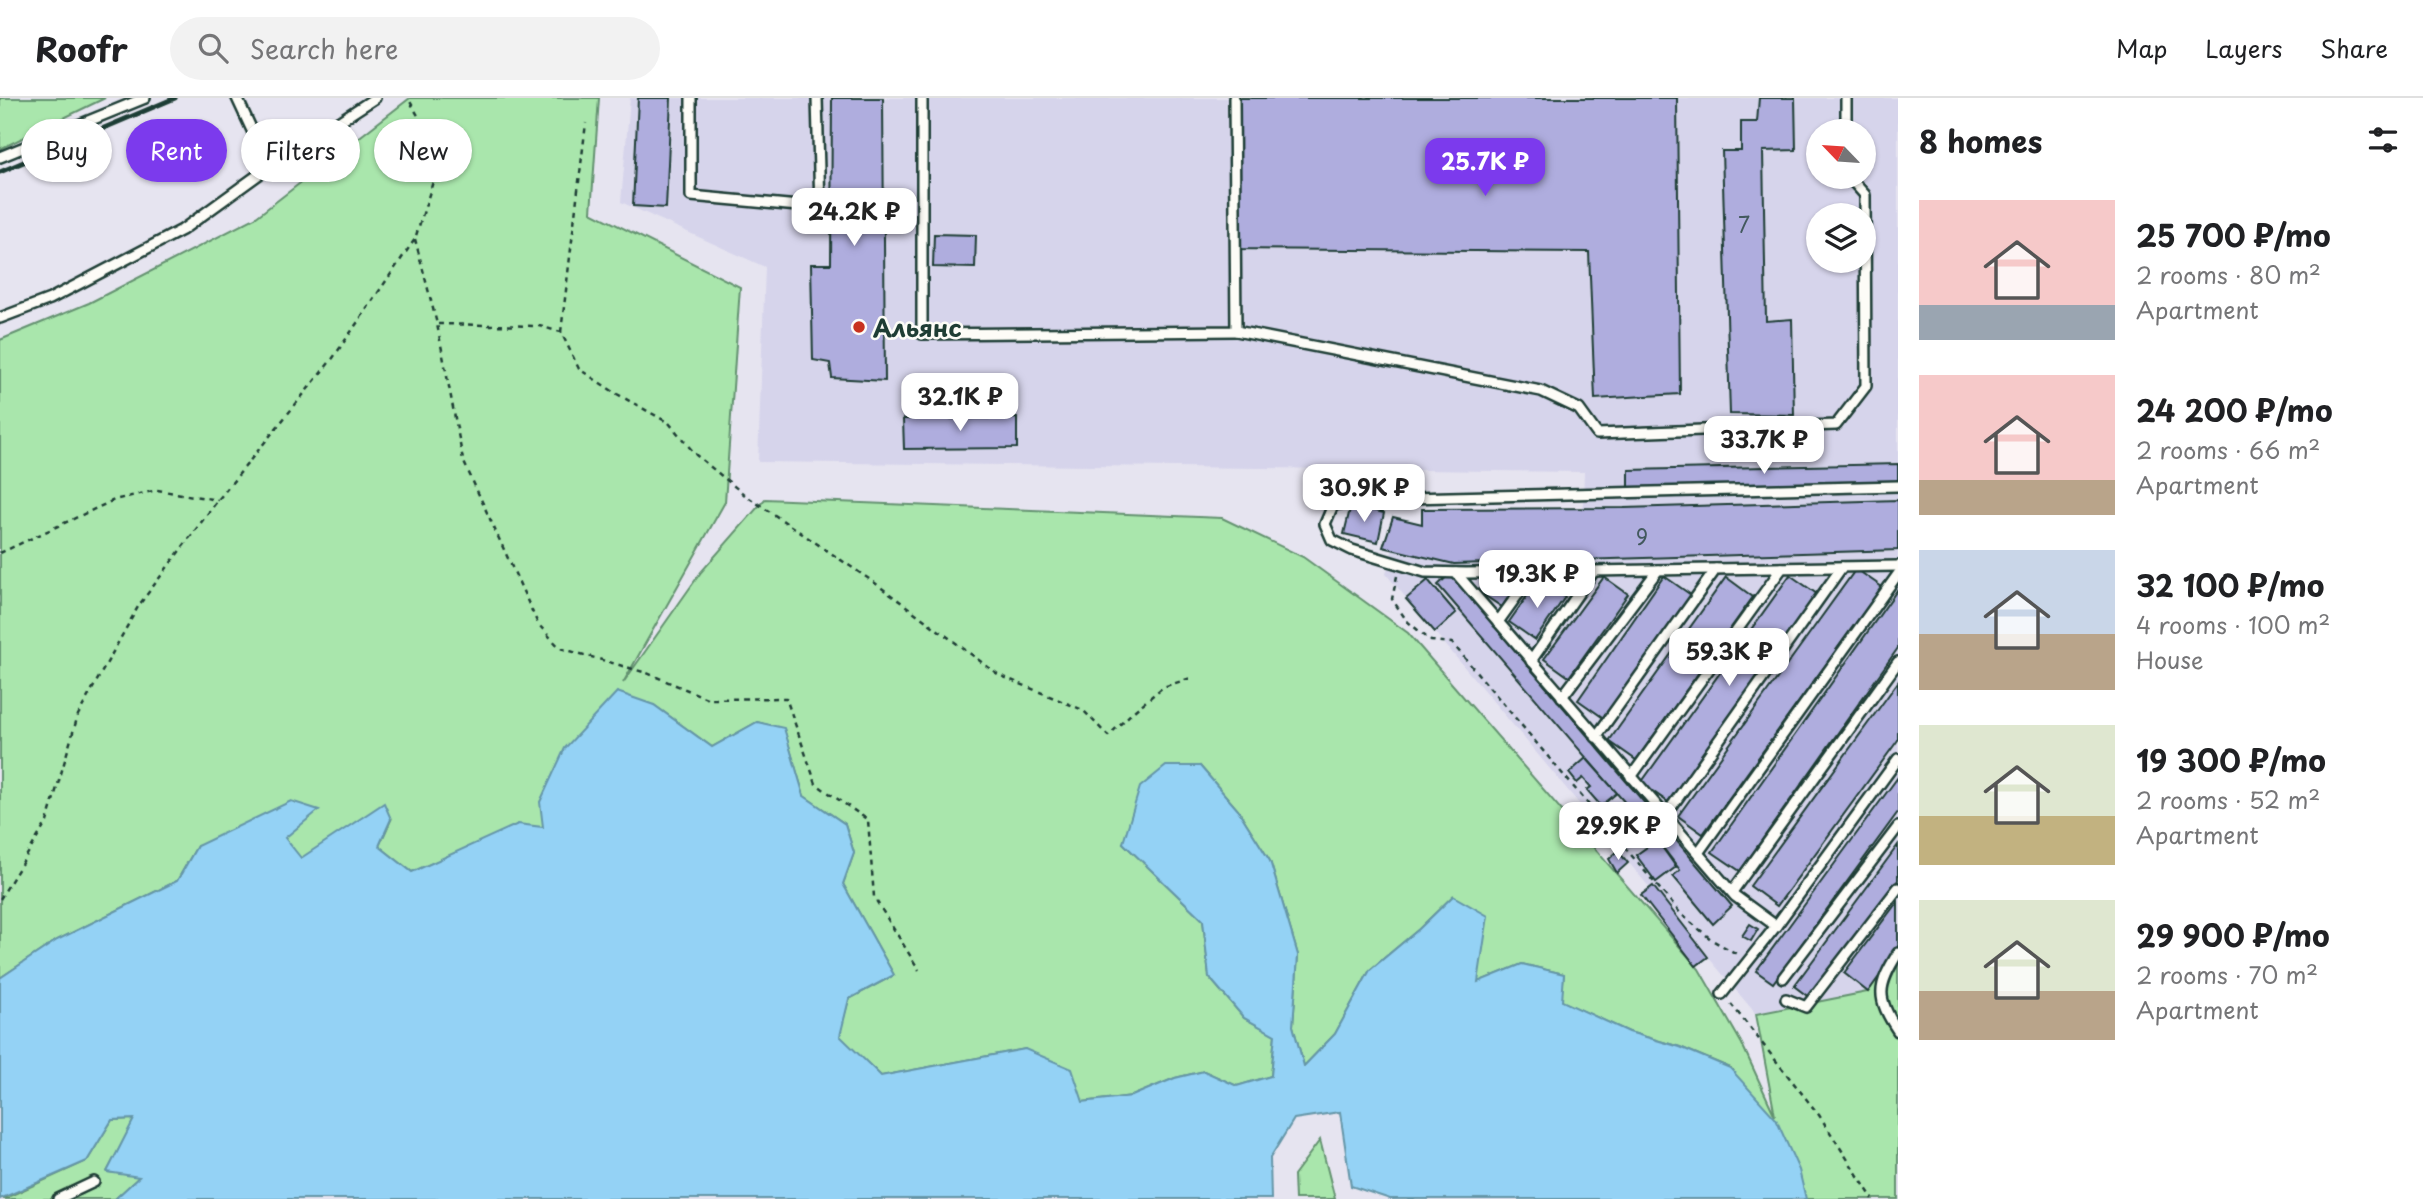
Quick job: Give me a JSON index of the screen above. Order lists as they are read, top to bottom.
{
  "places": ["Альянс"],
  "house_numbers": ["7", "9"],
  "north": "top left",
  "page": {
    "header": "Roofr",
    "search": "Search here",
    "nav": ["Map", "Layers", "Share"],
    "heading": "8 homes",
    "chip": [
      "Buy",
      "Rent",
      "Filters",
      "New"
    ],
    "price": [
      "25.7K ₽",
      "24.2K ₽",
      "32.1K ₽",
      "33.7K ₽",
      "30.9K ₽",
      "19.3K ₽",
      "59.3K ₽",
      "29.9K ₽"
    ],
    "list": [
      {
        "name": "25 700 ₽/mo",
        "note": "2 rooms · 80 m² · Apartment"
      },
      {
        "name": "24 200 ₽/mo",
        "note": "2 rooms · 66 m² · Apartment"
      },
      {
        "name": "32 100 ₽/mo",
        "note": "4 rooms · 100 m² · House"
      },
      {
        "name": "19 300 ₽/mo",
        "note": "2 rooms · 52 m² · Apartment"
      },
      {
        "name": "29 900 ₽/mo",
        "note": "2 rooms · 70 m² · Apartment"
      }
    ]
  }
}
